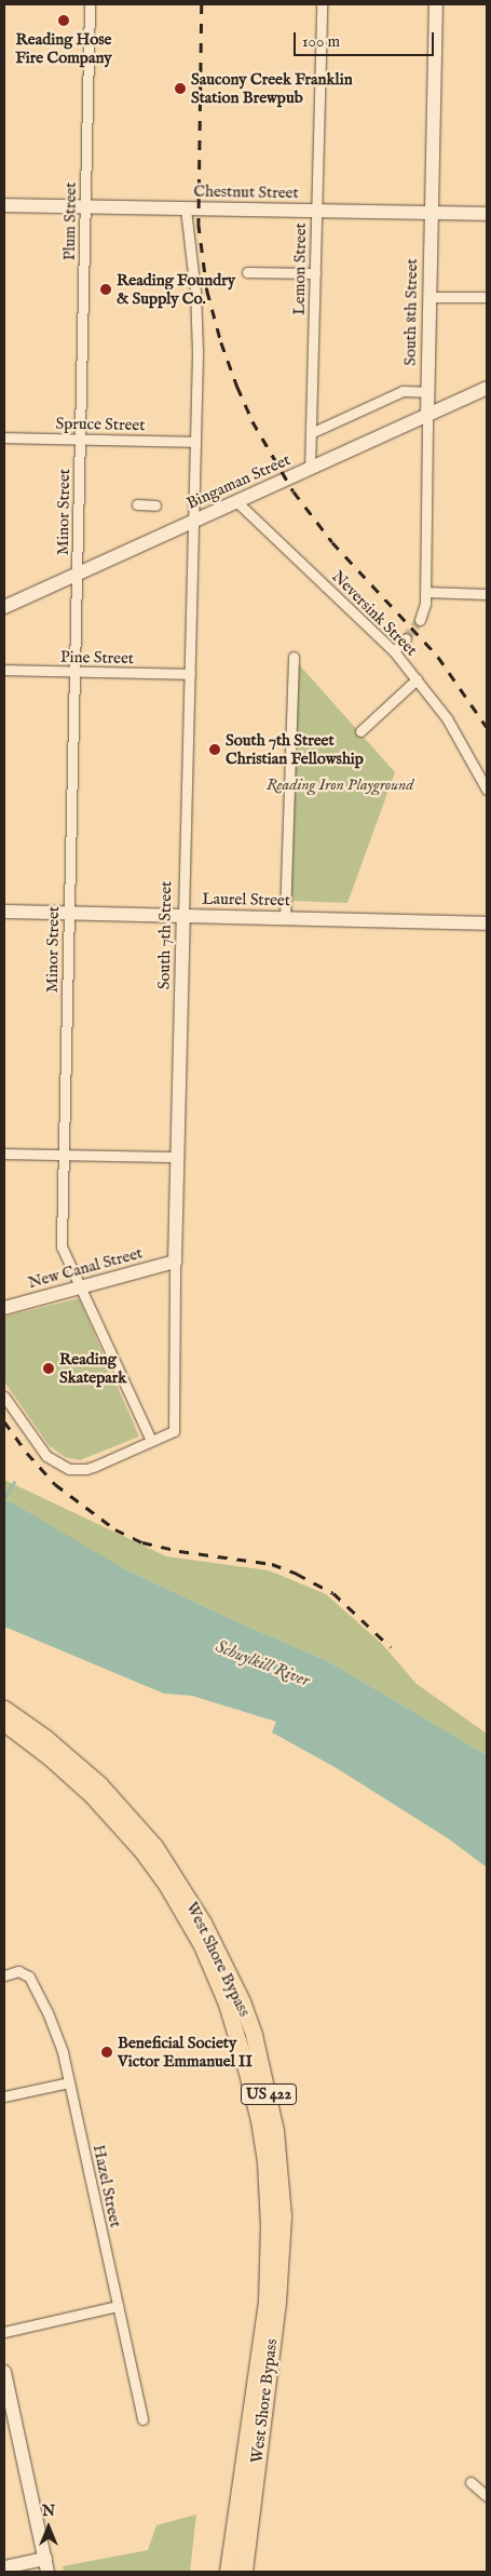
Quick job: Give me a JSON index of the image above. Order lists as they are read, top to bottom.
{
  "streets": {
    "highway": ["West Shore Bypass", "US 422"],
    "street": [
      "Chestnut Street",
      "Plum Street",
      "Lemon Street",
      "South 8th Street",
      "Spruce Street",
      "Bingaman Street",
      "Minor Street",
      "Neversink Street",
      "Pine Street",
      "Laurel Street",
      "South 7th Street",
      "New Canal Street",
      "Hazel Street"
    ]
  },
  "crossings": [
    ["Chestnut Street", "Plum Street"],
    ["Chestnut Street", "Lemon Street"],
    ["Chestnut Street", "South 8th Street"],
    ["Chestnut Street", "South 7th Street"],
    ["Plum Street", "Spruce Street"],
    ["Plum Street", "Minor Street"],
    ["Lemon Street", "Bingaman Street"],
    ["South 8th Street", "Bingaman Street"],
    ["Spruce Street", "Minor Street"],
    ["Spruce Street", "South 7th Street"],
    ["Bingaman Street", "Minor Street"],
    ["Bingaman Street", "Neversink Street"],
    ["Bingaman Street", "South 7th Street"],
    ["Minor Street", "Pine Street"],
    ["Minor Street", "Laurel Street"],
    ["Minor Street", "South 7th Street"],
    ["Minor Street", "New Canal Street"],
    ["Pine Street", "South 7th Street"],
    ["Laurel Street", "South 7th Street"],
    ["South 7th Street", "New Canal Street"]
  ],
  "water": ["Schuylkill River"],
  "parks": ["Reading Iron Playground"],
  "places": [
    "Reading Hose Fire Company",
    "Saucony Creek Franklin Station Brewpub",
    "Reading Foundry & Supply Co.",
    "South 7th Street Christian Fellowship",
    "Reading Skatepark",
    "Beneficial Society Victor Emmanuel II"
  ],
  "scale_bar": "100 m",
  "north": "top"
}
